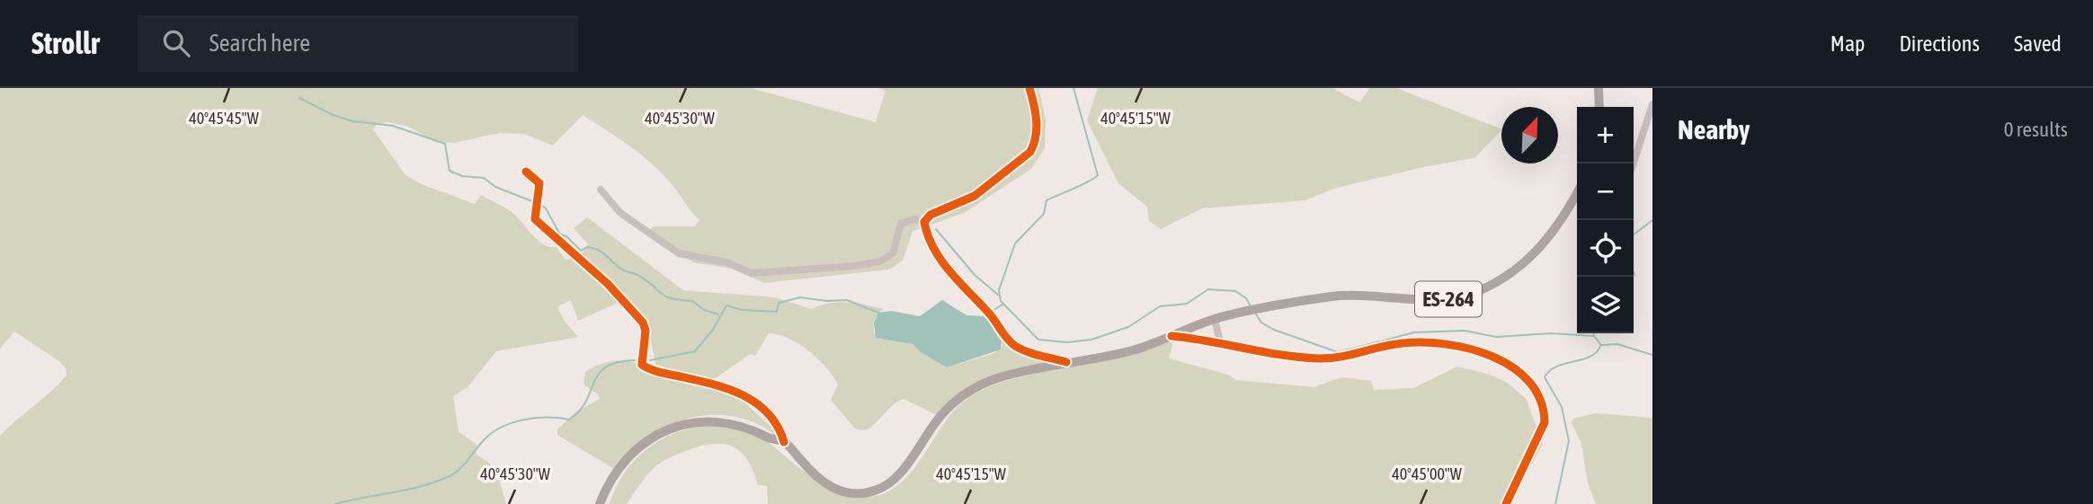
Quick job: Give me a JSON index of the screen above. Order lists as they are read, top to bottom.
{
  "streets": {
    "main road": ["ES-264"]
  },
  "north": "top right",
  "page": {
    "header": "Strollr",
    "search": "Search here",
    "nav": ["Map", "Directions", "Saved"],
    "heading": ["Nearby", "0 results"],
    "map_buttons": ["+", "−"]
  },
  "coordinates": [
    "40°45'45\"W",
    "40°45'30\"W",
    "40°45'15\"W",
    "40°45'00\"W"
  ]
}
